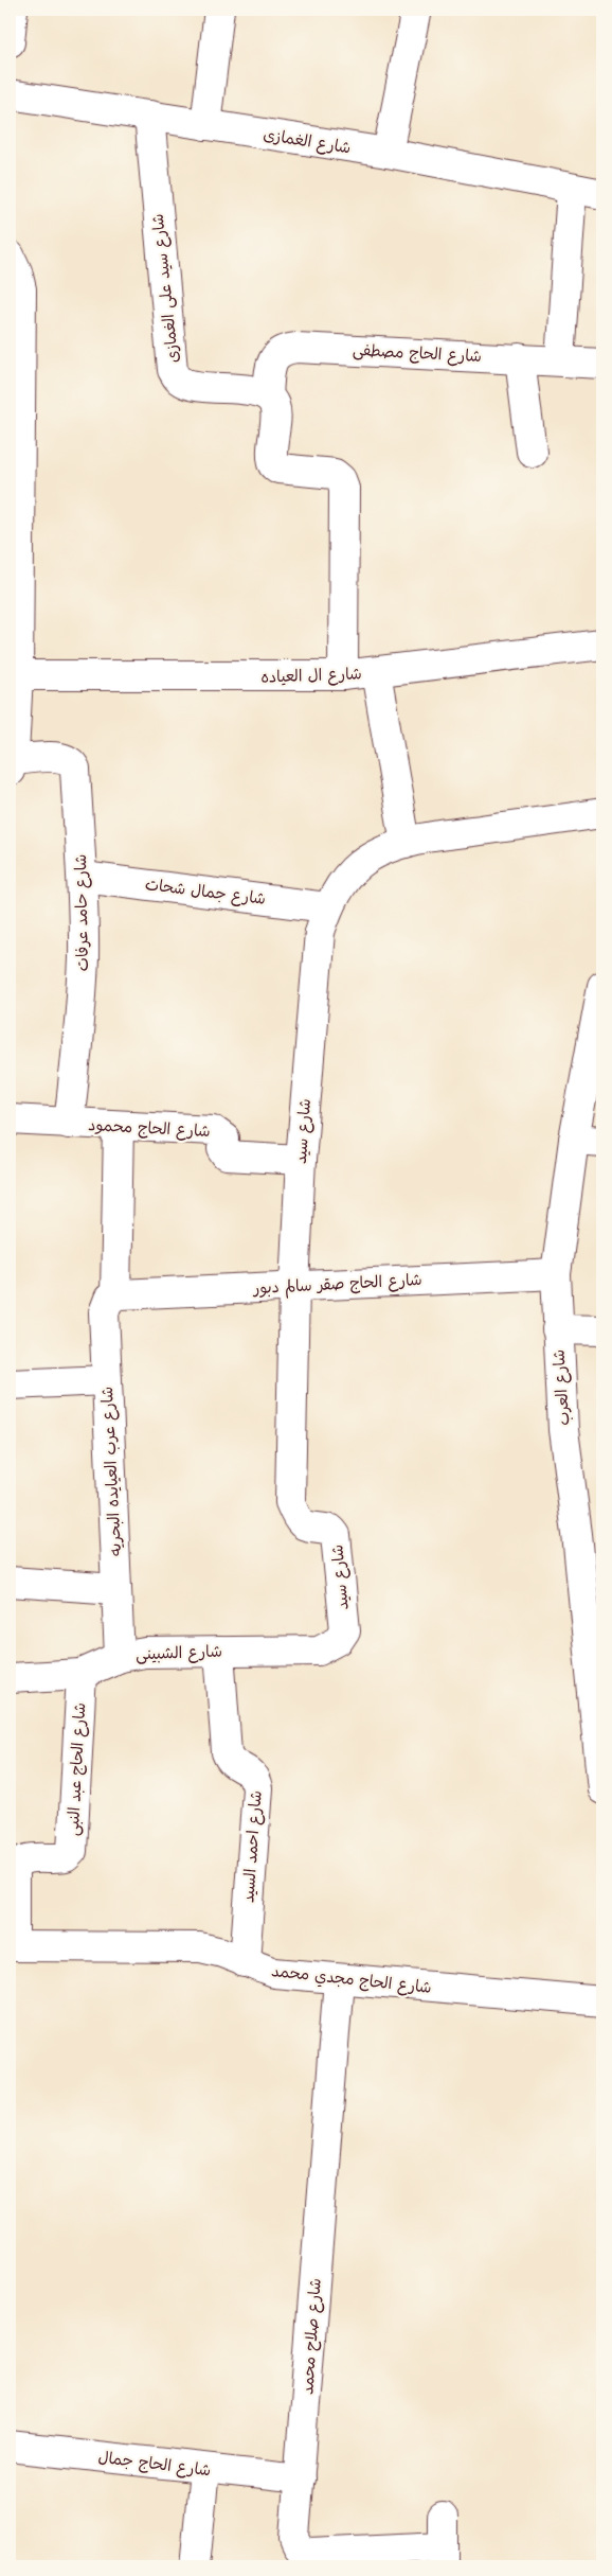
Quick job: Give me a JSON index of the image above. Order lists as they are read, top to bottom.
{
  "streets": {
    "street": [
      "شارع الغمازى",
      "شارع سيد على الغمازى",
      "شارع الحاج مصطفى",
      "شارع ال العياده",
      "شارع جمال شحات",
      "شارع حامد عرفات",
      "شارع الحاج محمود",
      "شارع سيد",
      "شارع الحاج صقر سالم دبور",
      "شارع العرب",
      "شارع عرب العيايده البحريه",
      "شارع الشبينى",
      "شارع الحاج عبد النبى",
      "شارع احمد السيد",
      "شارع الحاج مجدي محمد",
      "شارع صلاح محمد",
      "شارع الحاج جمال"
    ]
  },
  "crossings": [
    ["شارع الغمازى", "شارع سيد على الغمازى"],
    ["شارع سيد على الغمازى", "شارع الحاج مصطفى"],
    ["شارع جمال شحات", "شارع حامد عرفات"],
    ["شارع جمال شحات", "شارع سيد"],
    ["شارع حامد عرفات", "شارع الحاج محمود"],
    ["شارع الحاج محمود", "شارع سيد"],
    ["شارع سيد", "شارع الحاج صقر سالم دبور"],
    ["شارع سيد", "شارع الشبينى"],
    ["شارع الحاج صقر سالم دبور", "شارع العرب"],
    ["شارع الحاج صقر سالم دبور", "شارع عرب العيايده البحريه"],
    ["شارع عرب العيايده البحريه", "شارع الشبينى"],
    ["شارع الشبينى", "شارع الحاج عبد النبى"],
    ["شارع الشبينى", "شارع احمد السيد"],
    ["شارع الحاج عبد النبى", "شارع الحاج مجدي محمد"],
    ["شارع احمد السيد", "شارع الحاج مجدي محمد"],
    ["شارع الحاج مجدي محمد", "شارع صلاح محمد"],
    ["شارع صلاح محمد", "شارع الحاج جمال"]
  ]
}
